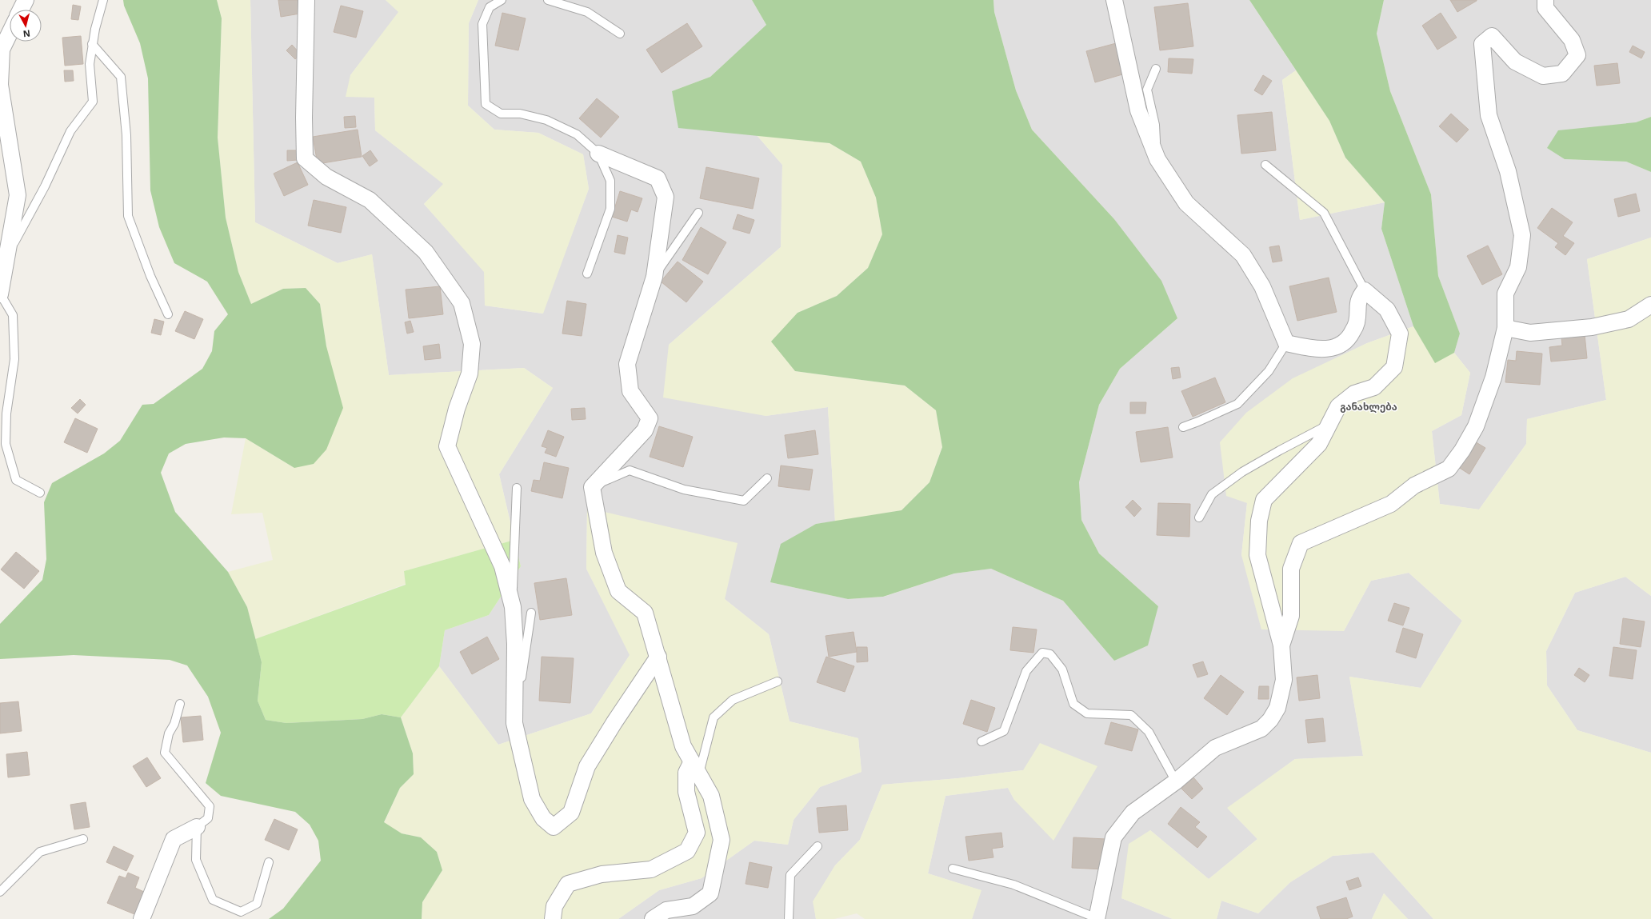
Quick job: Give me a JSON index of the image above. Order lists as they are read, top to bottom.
{
  "districts": ["განახლება"],
  "north": "bottom"
}
